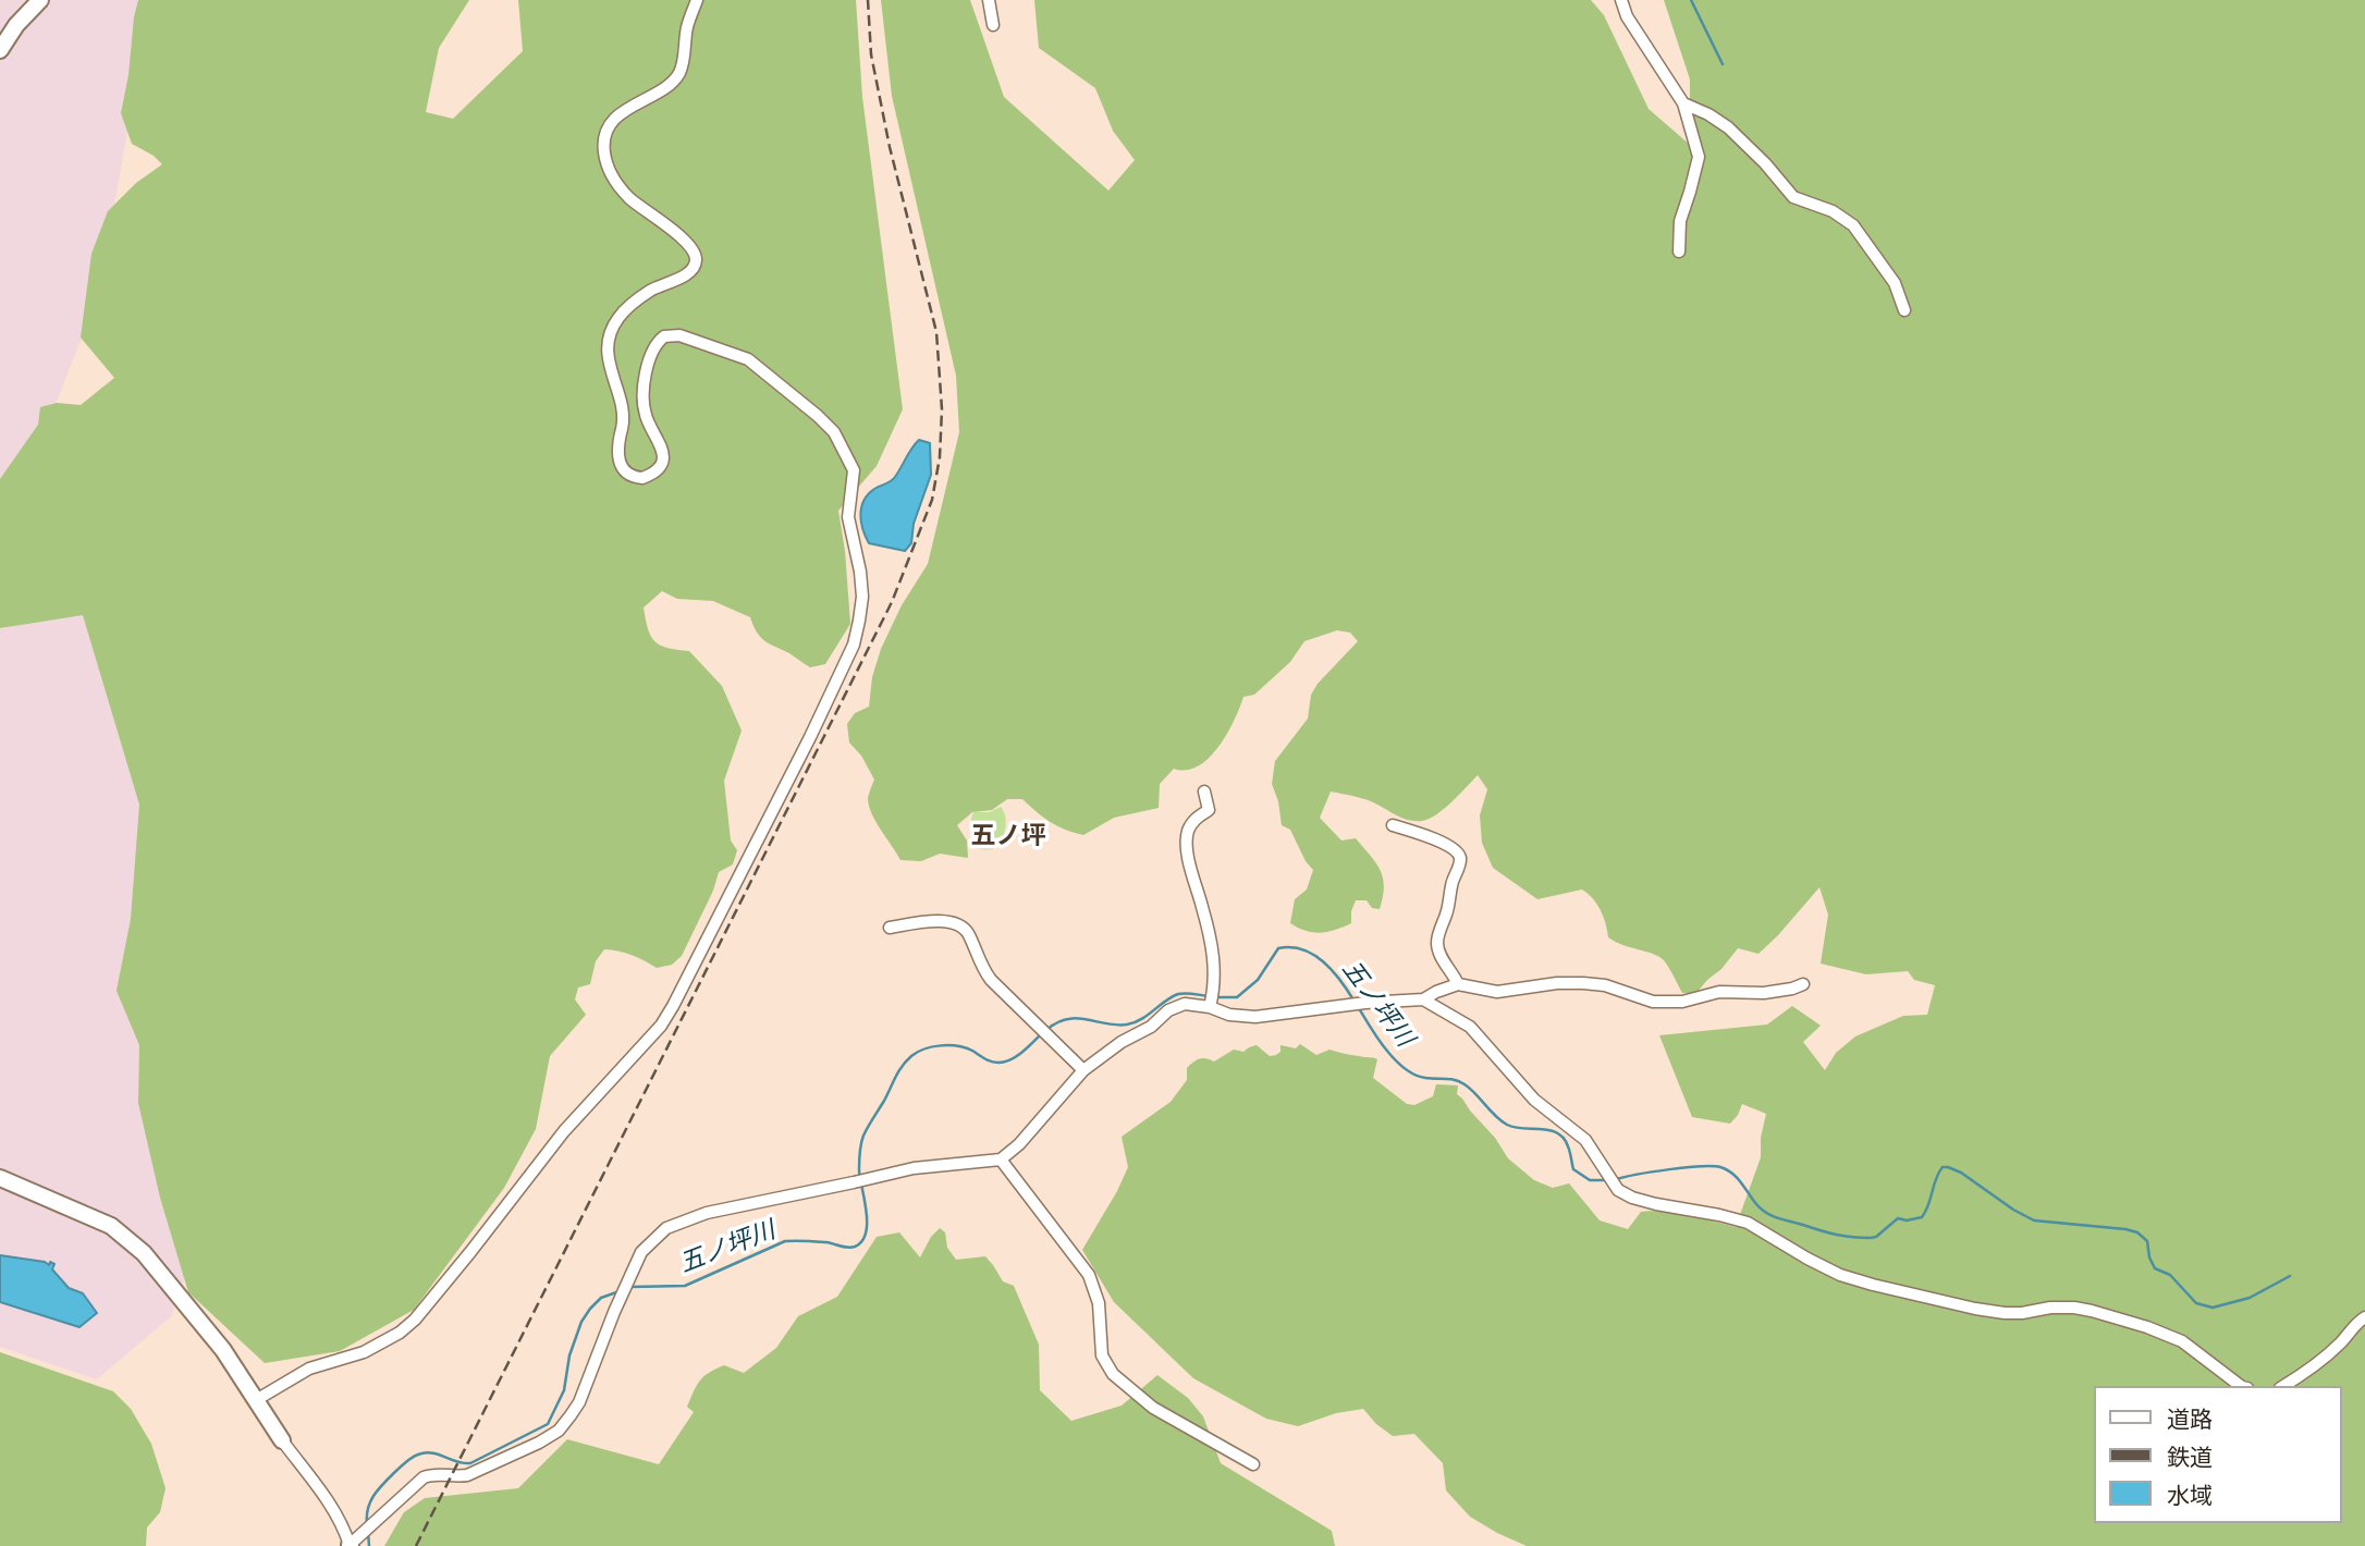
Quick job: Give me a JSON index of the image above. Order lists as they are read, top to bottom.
{
  "districts": ["五ノ坪"],
  "water": ["五ノ坪川"],
  "legend": ["道路", "鉄道", "水域"]
}
